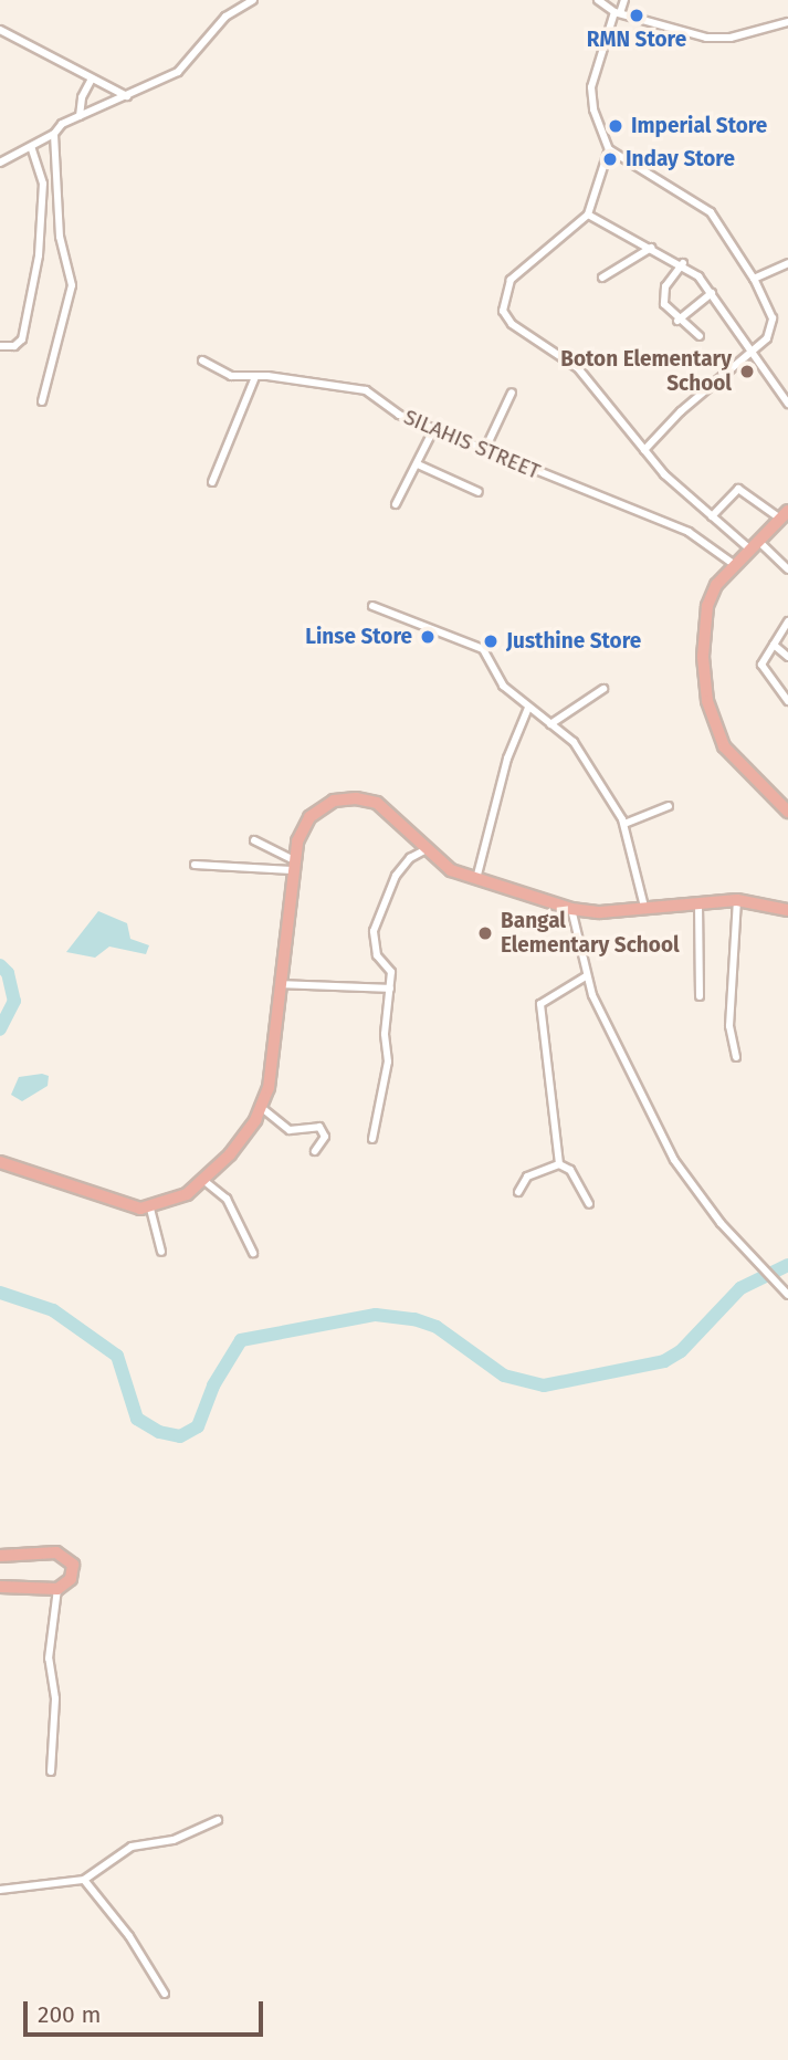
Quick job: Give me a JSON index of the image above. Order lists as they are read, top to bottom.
{
  "streets": {
    "street": ["SILAHIS STREET"]
  },
  "places": [
    "RMN Store",
    "Imperial Store",
    "Inday Store",
    "Boton Elementary School",
    "Linse Store",
    "Justhine Store",
    "Bangal Elementary School"
  ],
  "scale_bar": "200 m"
}
